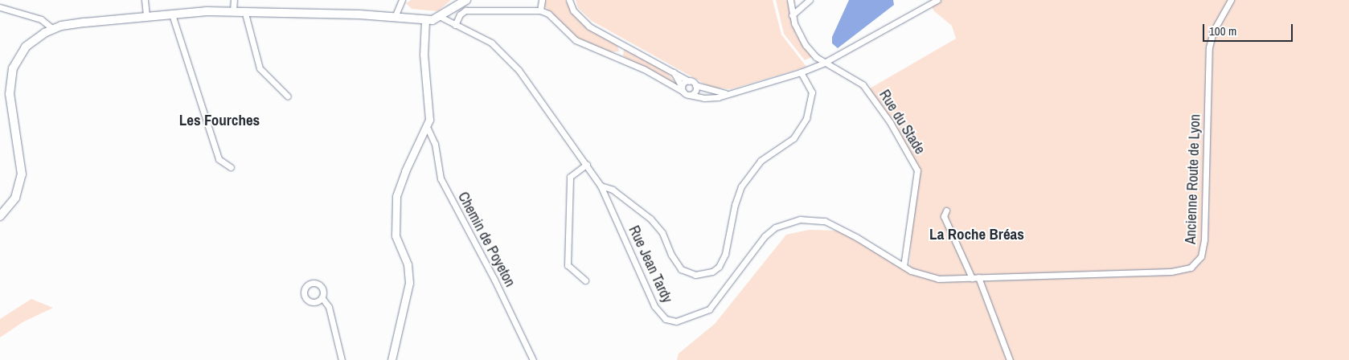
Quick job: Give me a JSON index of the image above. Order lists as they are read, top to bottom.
{
  "streets": {
    "street": [
      "Rue du Stade",
      "Ancienne Route de Lyon",
      "Chemin de Poyeton",
      "Rue Jean Tardy"
    ]
  },
  "crossings": [
    ["Rue du Stade", "Rue Jean Tardy"],
    ["Ancienne Route de Lyon", "Rue Jean Tardy"]
  ],
  "districts": ["Les Fourches", "La Roche Bréas"],
  "scale_bar": "100 m"
}
